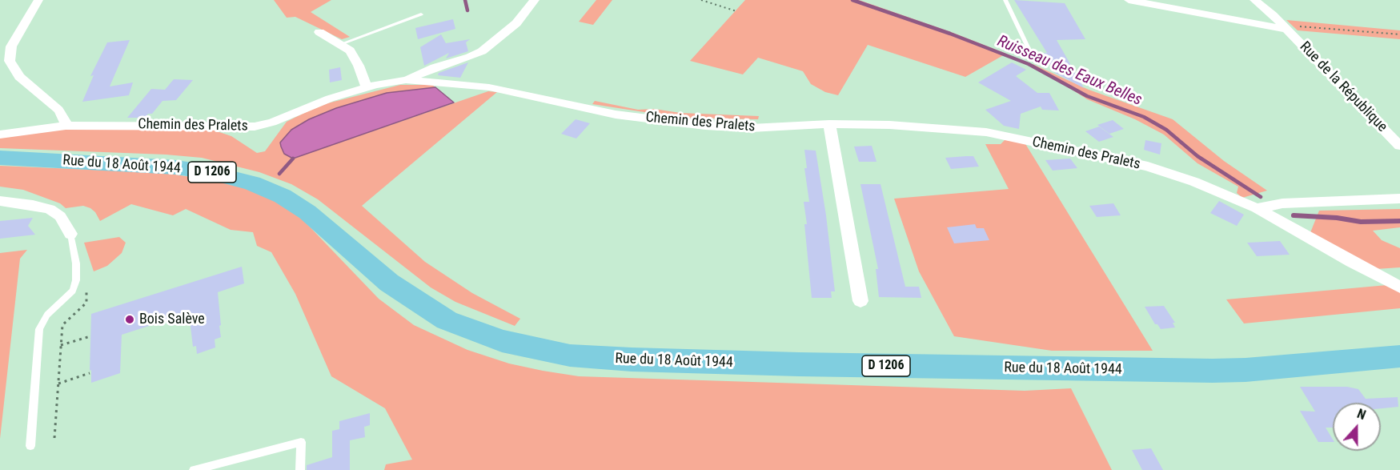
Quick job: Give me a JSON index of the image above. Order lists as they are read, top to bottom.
{
  "streets": {
    "main road": ["Rue du 18 Août 1944", "D 1206"],
    "street": ["Rue de la République", "Chemin des Pralets"]
  },
  "water": ["Ruisseau des Eaux Belles"],
  "places": ["Bois Salève"],
  "north": "top"
}
